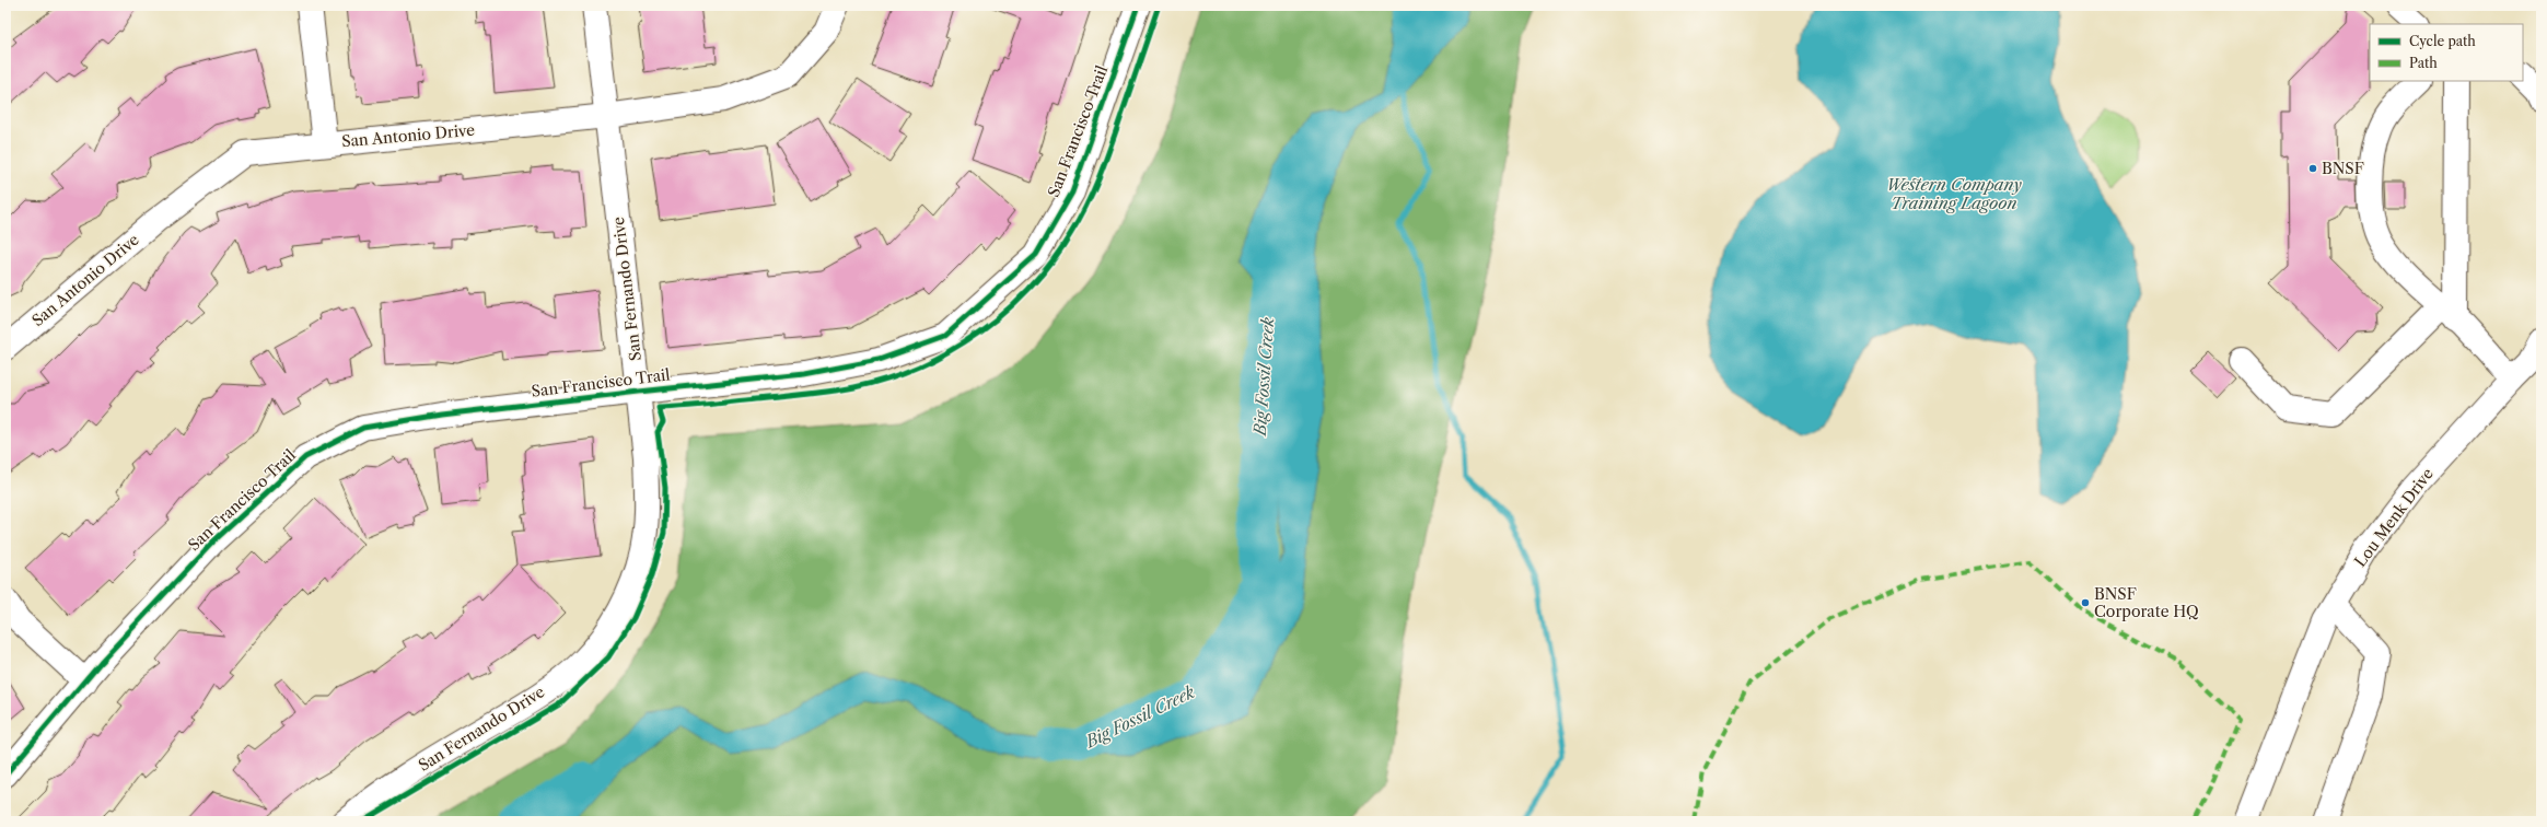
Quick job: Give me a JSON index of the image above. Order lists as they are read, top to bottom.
{
  "streets": {
    "street": [
      "San Francisco Trail",
      "San Antonio Drive",
      "San Fernando Drive",
      "Lou Menk Drive"
    ]
  },
  "crossings": [
    ["San Francisco Trail", "San Fernando Drive"],
    ["San Antonio Drive", "San Fernando Drive"]
  ],
  "water": ["Western Company Training Lagoon", "Big Fossil Creek"],
  "places": ["BNSF", "BNSF Corporate HQ"],
  "legend": ["Cycle path", "Path"]
}
